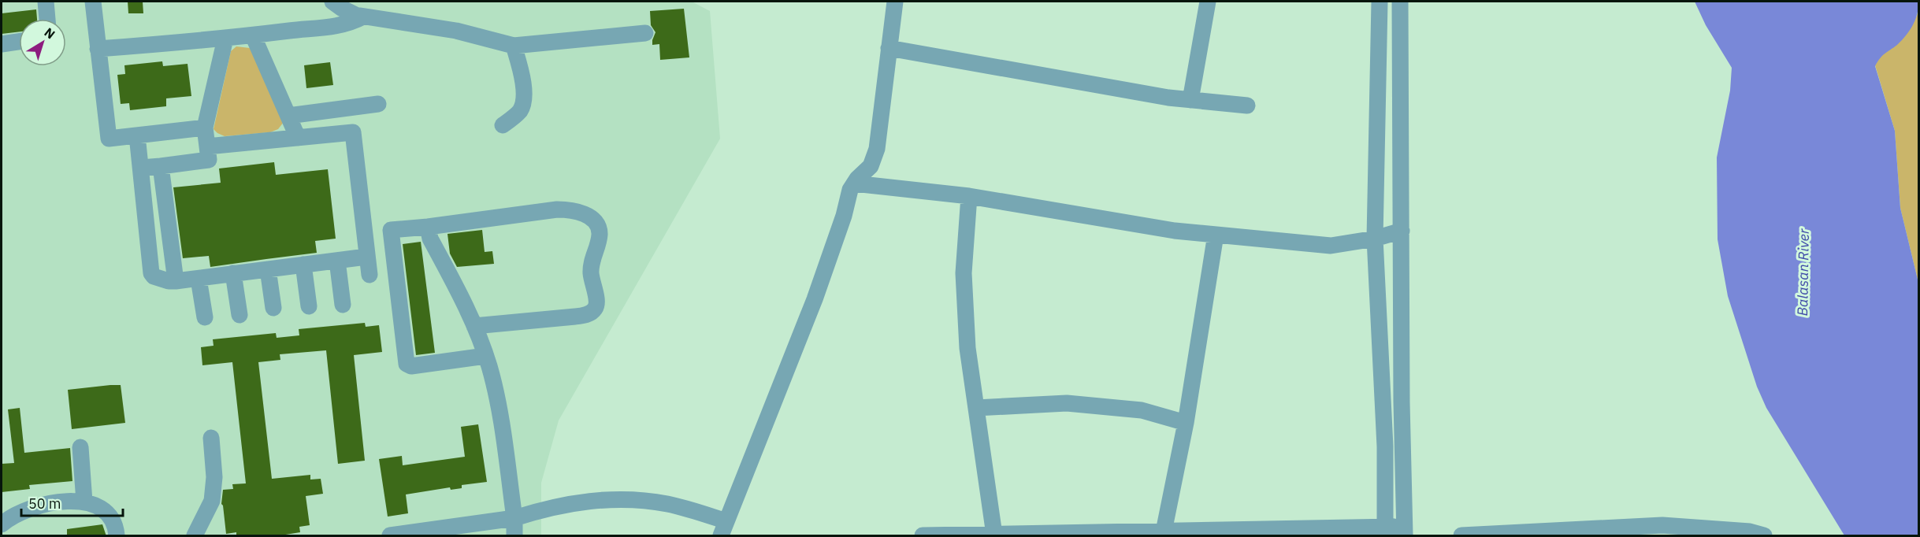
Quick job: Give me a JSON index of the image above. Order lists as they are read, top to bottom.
{
  "water": ["Balasan River"],
  "scale_bar": "50 m",
  "north": "top right"
}
